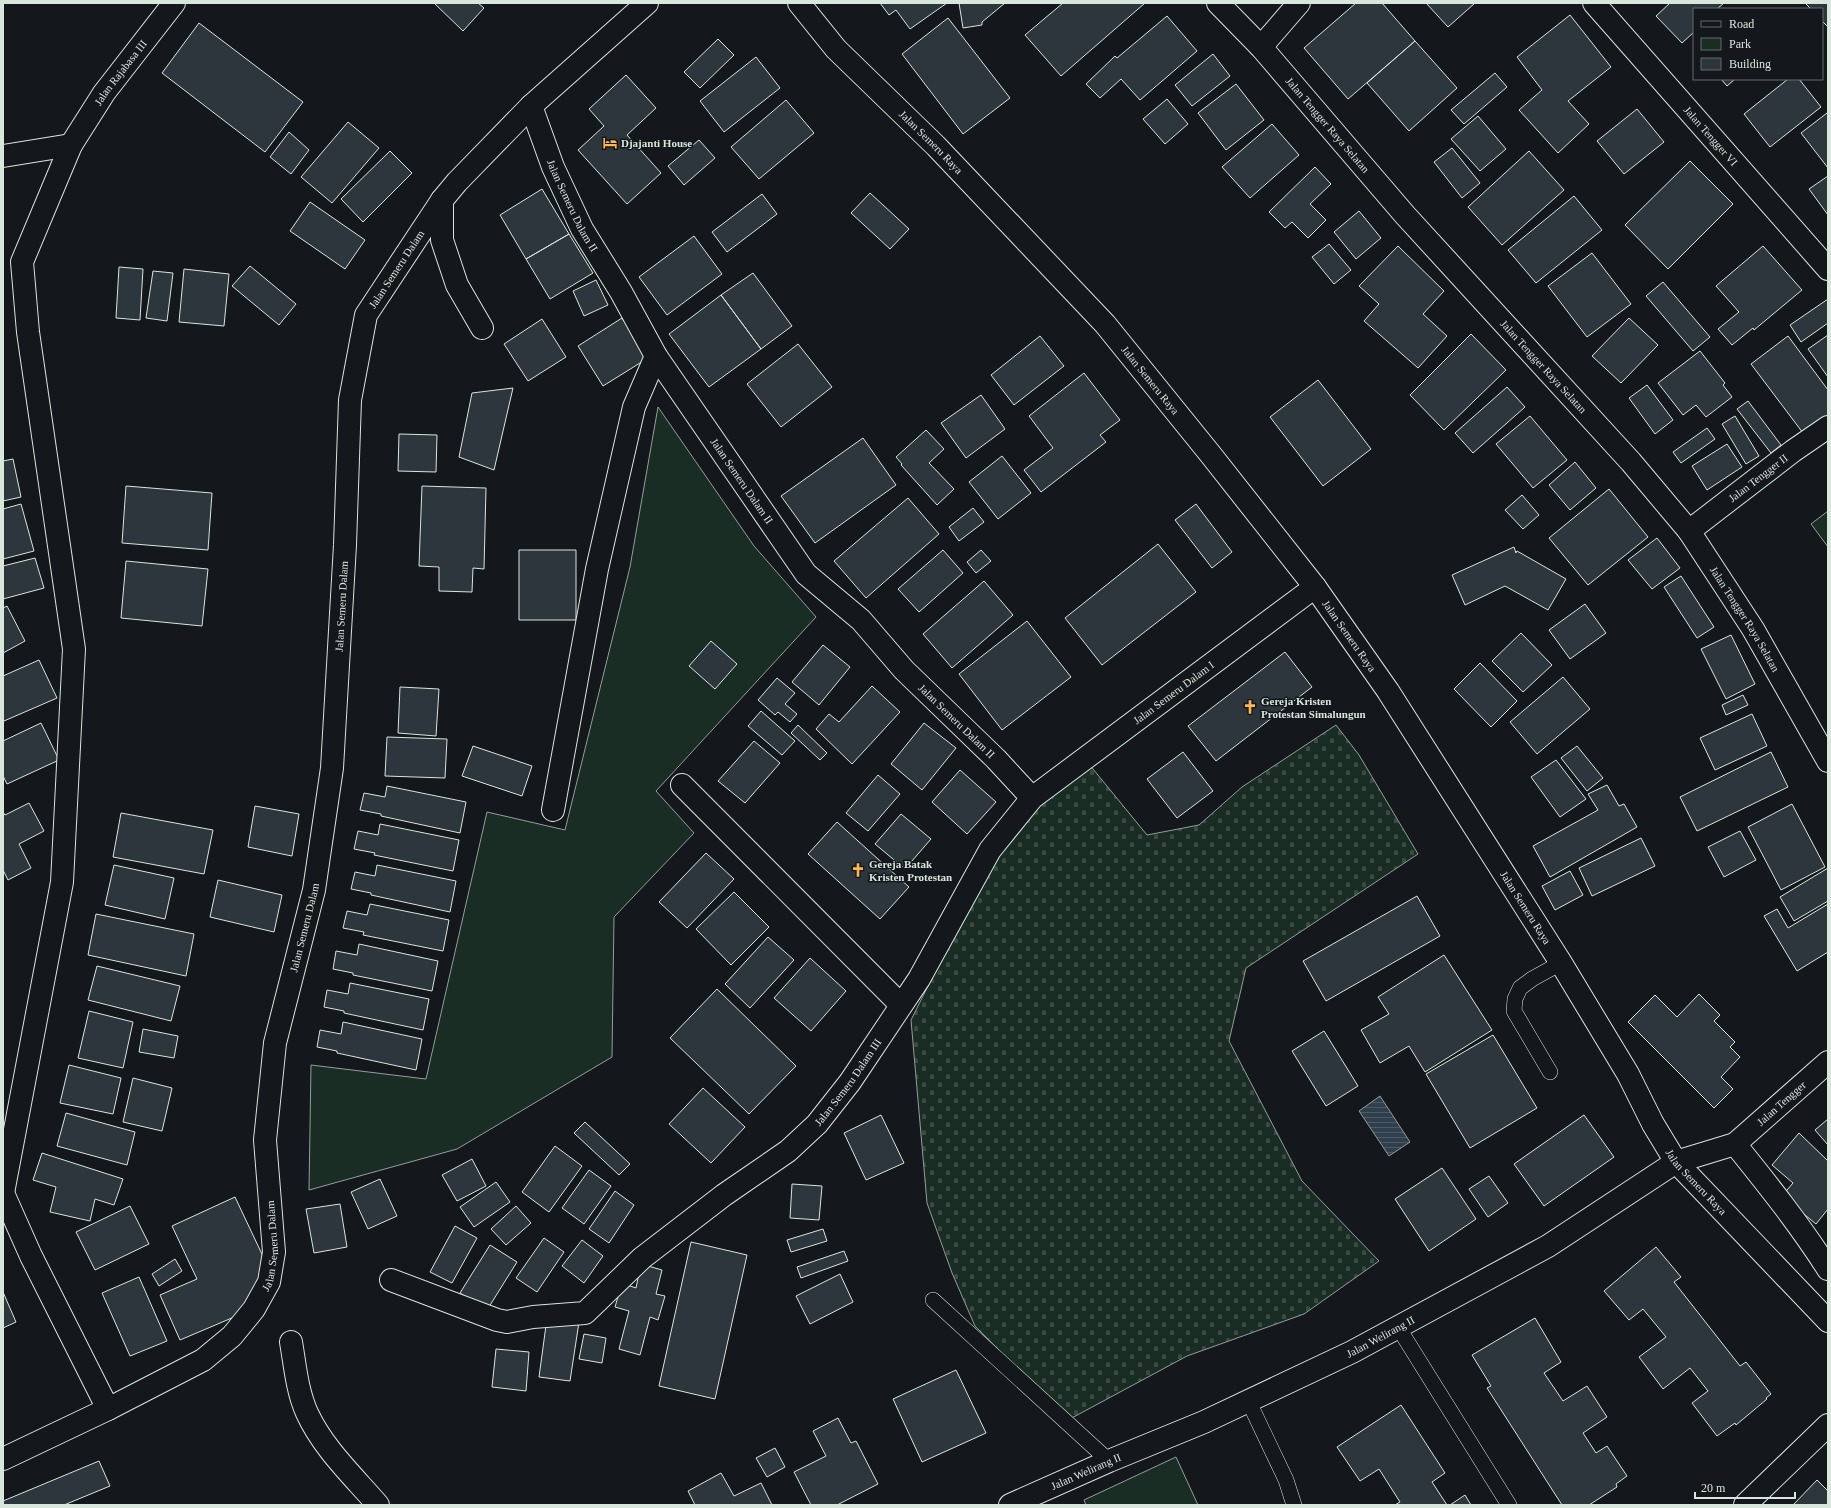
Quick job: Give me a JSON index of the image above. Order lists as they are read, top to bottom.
{
  "streets": {
    "street": [
      "Jalan Rajabasa III",
      "Jalan Tengger Raya Selatan",
      "Jalan Tengger VI",
      "Jalan Semeru Raya",
      "Jalan Semeru Dalam II",
      "Jalan Semeru Dalam",
      "Jalan Tengger II",
      "Jalan Semeru Dalam I",
      "Jalan Semeru Dalam III",
      "Jalan Tengger",
      "Jalan Welirang II"
    ]
  },
  "crossings": [
    ["Jalan Tengger Raya Selatan", "Jalan Tengger II"],
    ["Jalan Semeru Raya", "Jalan Semeru Dalam I"],
    ["Jalan Semeru Raya", "Jalan Welirang II"],
    ["Jalan Semeru Dalam II", "Jalan Semeru Dalam"],
    ["Jalan Semeru Dalam II", "Jalan Semeru Dalam I"],
    ["Jalan Semeru Dalam II", "Jalan Semeru Dalam III"],
    ["Jalan Semeru Dalam I", "Jalan Semeru Dalam III"],
    ["Jalan Tengger", "Jalan Welirang II"]
  ],
  "places": {
    "hotel": ["Djajanti House"],
    "church": ["Gereja Kristen Protestan Simalungun", "Gereja Batak Kristen Protestan"]
  },
  "legend": ["Road", "Park", "Building"],
  "scale_bar": "20 m"
}
